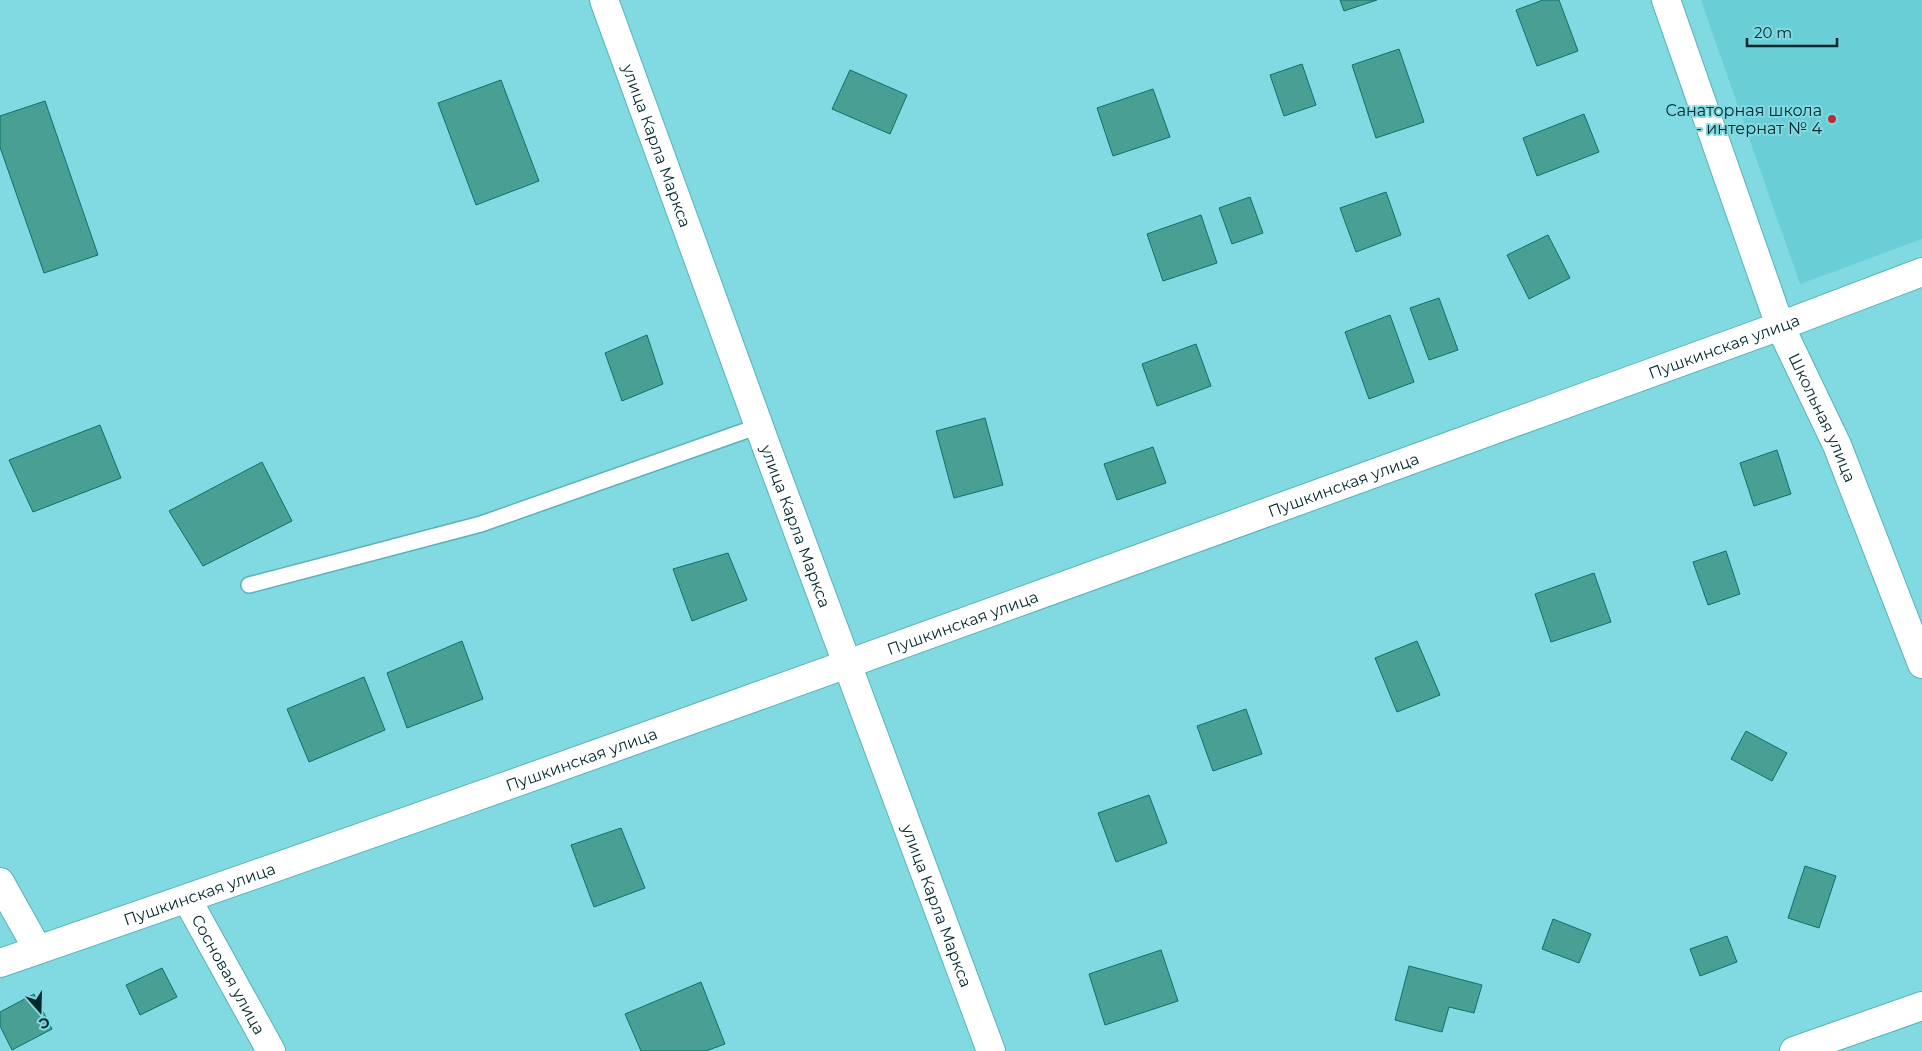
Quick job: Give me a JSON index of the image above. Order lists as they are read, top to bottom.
{
  "streets": {
    "street": [
      "улица Карла Маркса",
      "Пушкинская улица",
      "Школьная улица",
      "Сосновая улица"
    ]
  },
  "crossings": [
    ["улица Карла Маркса", "Пушкинская улица"],
    ["Пушкинская улица", "Школьная улица"],
    ["Пушкинская улица", "Сосновая улица"]
  ],
  "places": ["Санаторная школа - интернат № 4"],
  "scale_bar": "20 m",
  "north": "bottom"
}
